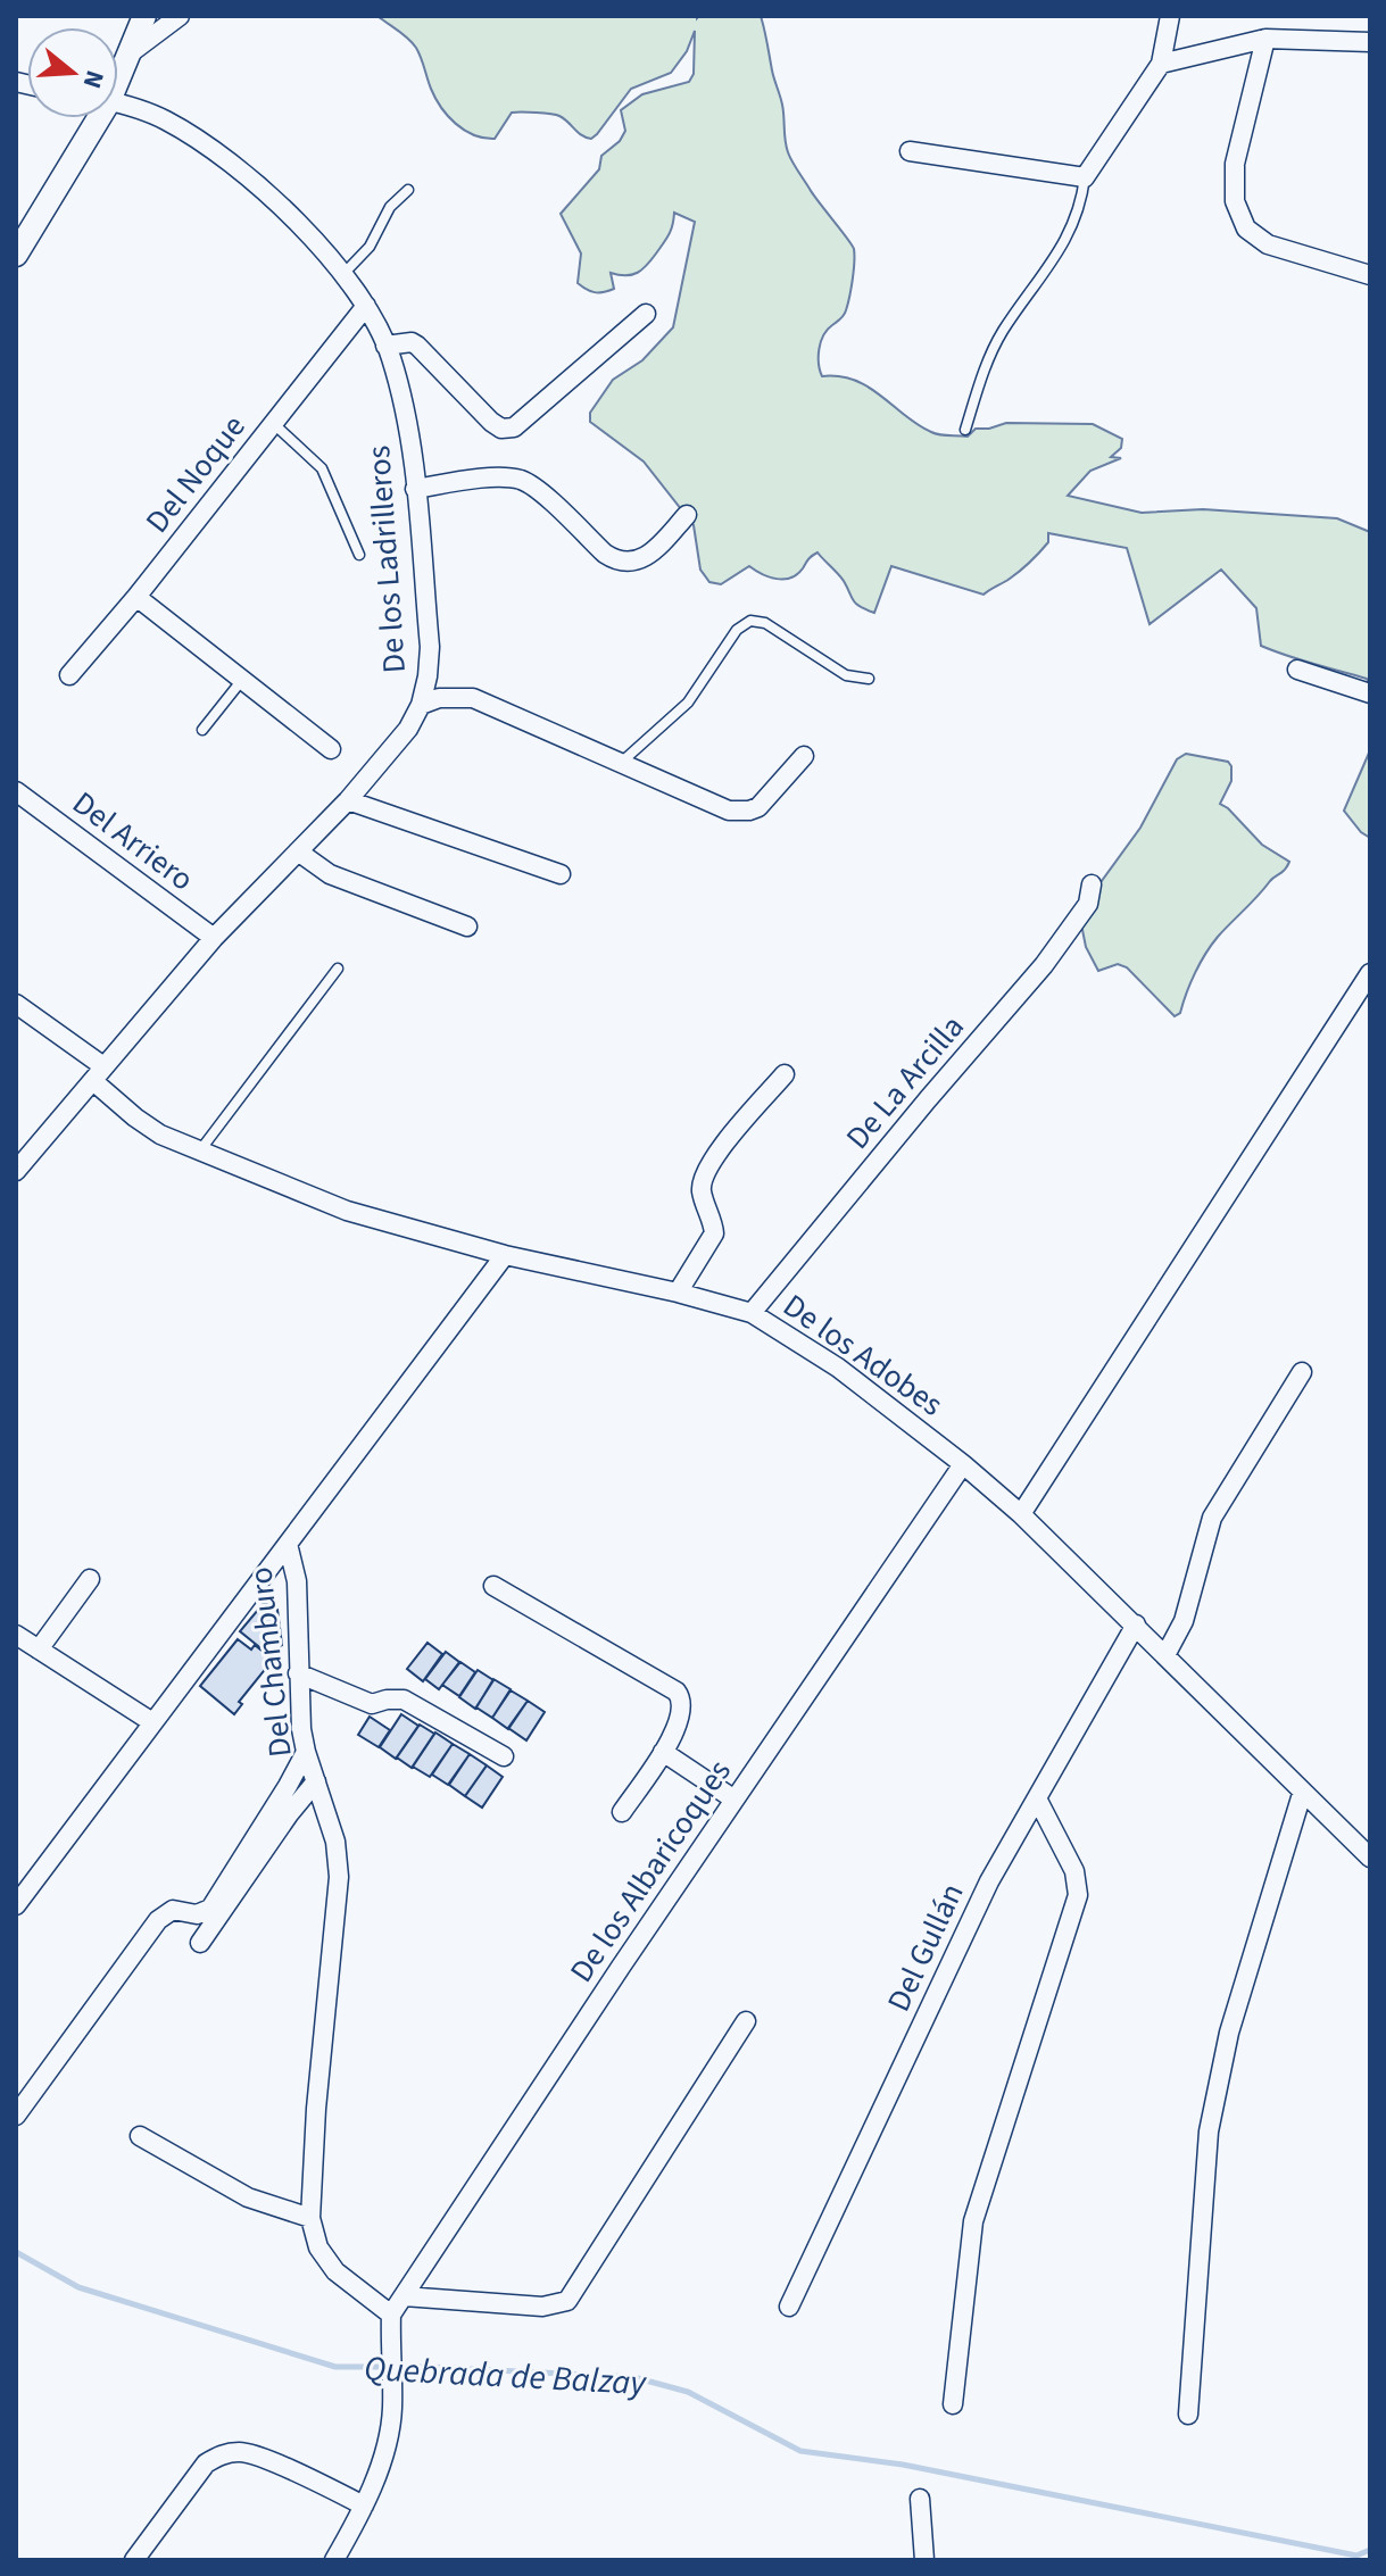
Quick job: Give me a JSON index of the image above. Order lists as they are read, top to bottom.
{
  "streets": {
    "street": [
      "Del Noque",
      "De los Ladrilleros",
      "Del Arriero",
      "De La Arcilla",
      "De los Adobes",
      "Del Chamburo",
      "De los Albaricoques",
      "Del Gullán"
    ]
  },
  "crossings": [
    ["Del Noque", "De los Ladrilleros"],
    ["De los Ladrilleros", "Del Arriero"],
    ["De los Ladrilleros", "De los Adobes"],
    ["De La Arcilla", "De los Adobes"],
    ["De los Adobes", "Del Chamburo"],
    ["De los Adobes", "De los Albaricoques"],
    ["De los Adobes", "Del Gullán"],
    ["Del Chamburo", "De los Albaricoques"]
  ],
  "water": ["Quebrada de Balzay"],
  "north": "right"
}
